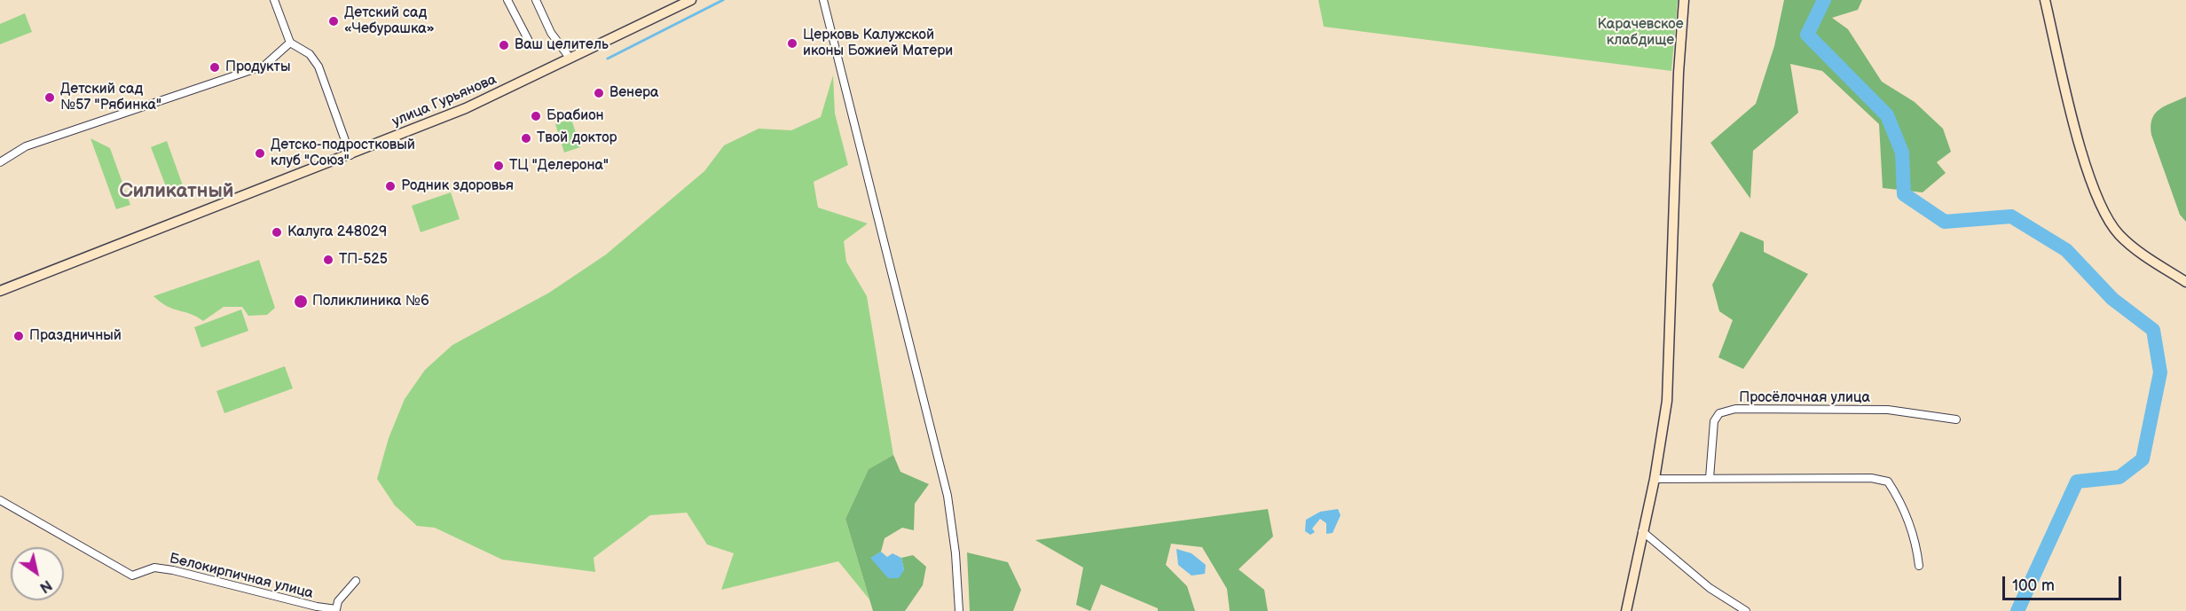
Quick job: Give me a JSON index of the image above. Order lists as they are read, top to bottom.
{
  "streets": {
    "street": ["улица Гурьянова", "Просёлочная улица", "Белокирпичная улица"]
  },
  "districts": ["Силикатный"],
  "parks": ["Карачевское клабдище"],
  "places": [
    "Детский сад «Чебурашка»",
    "Церковь Калужской иконы Божией Матери",
    "Ваш целитель",
    "Продукты",
    "Венера",
    "Детский сад №57 \"Рябинка\"",
    "Брабион",
    "Твой доктор",
    "Детско-подростковый клуб \"Союз\"",
    "ТЦ \"Делерона\"",
    "Родник здоровья",
    "Калуга 248029",
    "ТП-525",
    "Поликлиника №6",
    "Праздничный"
  ],
  "scale_bar": "100 m",
  "north": "bottom right"
}
